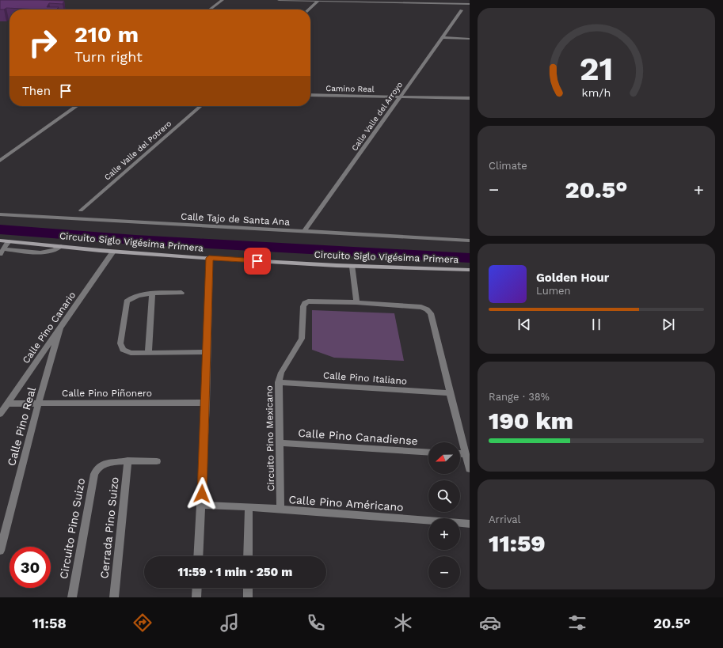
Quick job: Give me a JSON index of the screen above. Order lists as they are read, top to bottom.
{
  "streets": {
    "main road": ["Circuito Siglo Vigésima Primera"],
    "street": [
      "Camino Real",
      "Calle Valle del Arroyo",
      "Calle Valle del Potrero",
      "Calle Tajo de Santa Ana",
      "Calle Pino Canario",
      "Calle Pino Italiano",
      "Calle Pino Piñonero",
      "Calle Pino Real",
      "Calle Pino Canadiense",
      "Circuito Pino Mexicano",
      "Calle Pino Américano",
      "Cerrada Pino Suizo",
      "Circuito Pino Suizo"
    ]
  },
  "crossings": [
    ["Camino Real", "Calle Valle del Arroyo"],
    ["Calle Valle del Arroyo", "Calle Tajo de Santa Ana"],
    ["Circuito Siglo Vigésima Primera", "Calle Pino Canario"],
    ["Calle Pino Canario", "Calle Pino Piñonero"],
    ["Calle Pino Canario", "Calle Pino Real"],
    ["Calle Pino Italiano", "Circuito Pino Mexicano"],
    ["Calle Pino Piñonero", "Calle Pino Real"],
    ["Calle Pino Canadiense", "Circuito Pino Mexicano"],
    ["Circuito Pino Mexicano", "Calle Pino Américano"],
    ["Cerrada Pino Suizo", "Circuito Pino Suizo"]
  ],
  "north": "left",
  "page": {
    "turn": ["210 m", "Turn right"],
    "then": "Then",
    "tile": [
      "Climate",
      ["Range · 38%", "190 km"],
      ["Arrival", "11:59"]
    ],
    "heat": ["−", "20.5°", "+"],
    "song": ["Golden Hour", "Lumen"],
    "map_buttons": ["+", "−"],
    "limit": "30",
    "trip": "11:59 · 1 min · 250 m",
    "tabs": ["11:58", "20.5°"],
    "gauge": ["21", "km/h"]
  }
}
